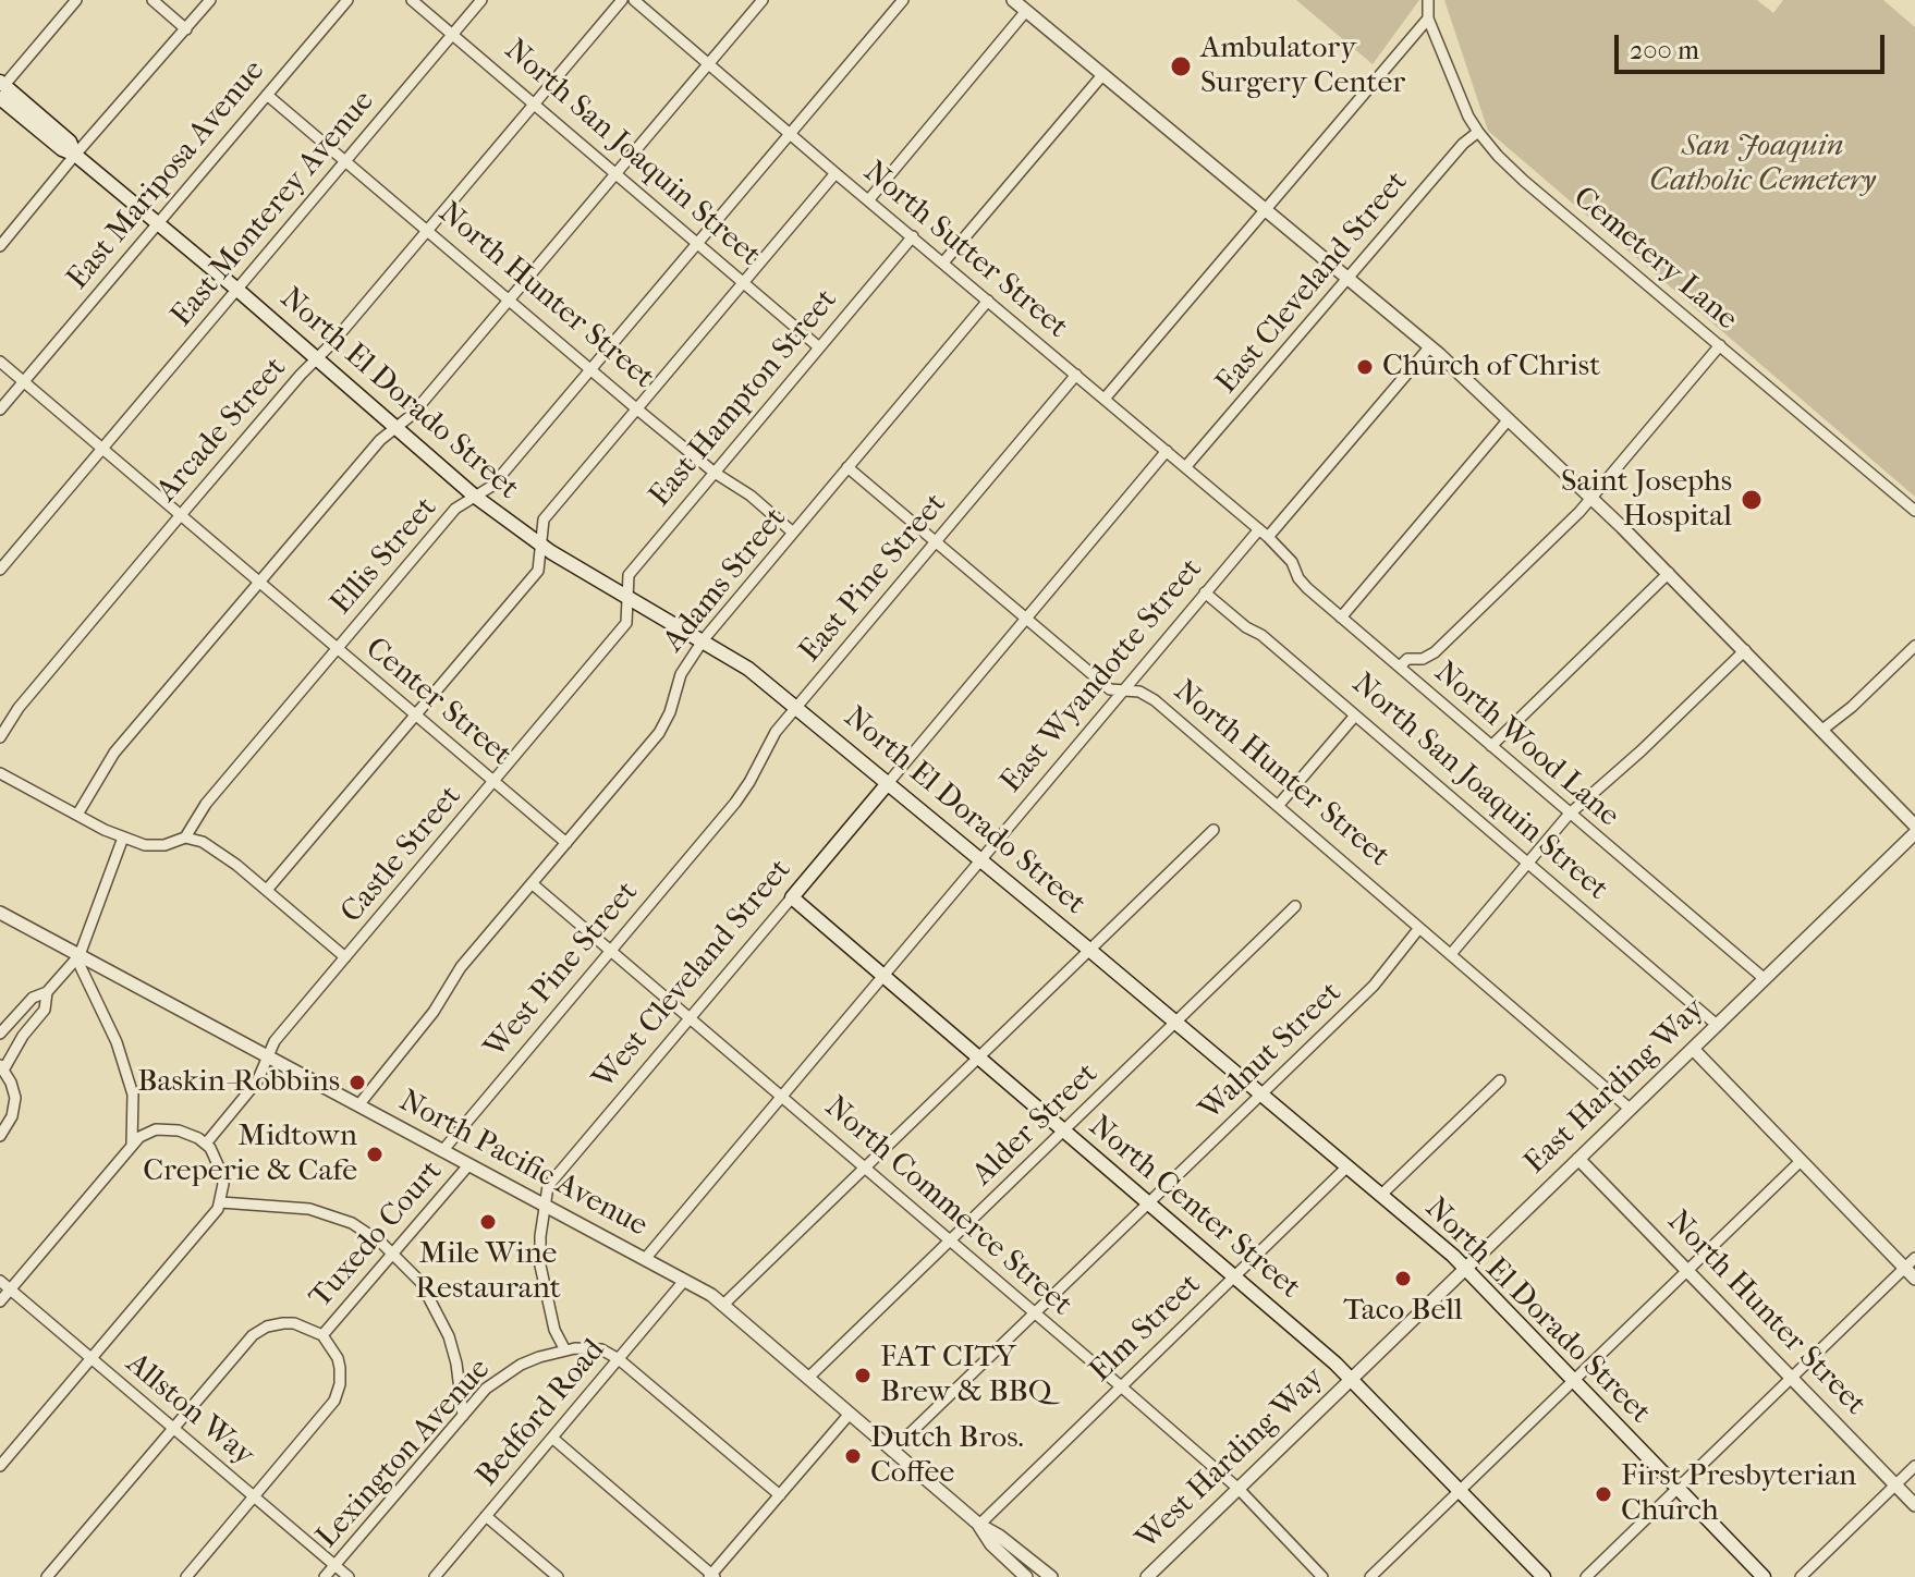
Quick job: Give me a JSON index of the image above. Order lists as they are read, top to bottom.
{
  "streets": {
    "main road": ["North El Dorado Street", "West Cleveland Street", "North Center Street"],
    "street": [
      "North San Joaquin Street",
      "East Mariposa Avenue",
      "East Monterey Avenue",
      "North Sutter Street",
      "Cemetery Lane",
      "East Cleveland Street",
      "North Hunter Street",
      "East Hampton Street",
      "Arcade Street",
      "Ellis Street",
      "East Pine Street",
      "Adams Street",
      "East Wyandotte Street",
      "Center Street",
      "North Wood Lane",
      "Castle Street",
      "West Pine Street",
      "Walnut Street",
      "East Harding Way",
      "Alder Street",
      "North Pacific Avenue",
      "North Commerce Street",
      "Tuxedo Court",
      "Elm Street",
      "Allston Way",
      "Bedford Road",
      "Lexington Avenue",
      "West Harding Way"
    ]
  },
  "crossings": [
    ["North San Joaquin Street", "East Monterey Avenue"],
    ["North San Joaquin Street", "East Hampton Street"],
    ["North San Joaquin Street", "Arcade Street"],
    ["North San Joaquin Street", "Ellis Street"],
    ["North San Joaquin Street", "East Wyandotte Street"],
    ["North San Joaquin Street", "East Harding Way"],
    ["East Mariposa Avenue", "North Hunter Street"],
    ["East Mariposa Avenue", "North El Dorado Street"],
    ["East Mariposa Avenue", "Center Street"],
    ["East Monterey Avenue", "North Hunter Street"],
    ["East Monterey Avenue", "North El Dorado Street"],
    ["East Monterey Avenue", "Center Street"],
    ["North Sutter Street", "East Cleveland Street"],
    ["North Sutter Street", "East Hampton Street"],
    ["North Sutter Street", "Ellis Street"],
    ["North Sutter Street", "East Pine Street"],
    ["North Sutter Street", "Adams Street"],
    ["North Sutter Street", "East Wyandotte Street"],
    ["North Sutter Street", "North Wood Lane"],
    ["Cemetery Lane", "East Cleveland Street"],
    ["North Hunter Street", "East Hampton Street"],
    ["North Hunter Street", "Arcade Street"],
    ["North Hunter Street", "Ellis Street"],
    ["North Hunter Street", "East Pine Street"],
    ["North Hunter Street", "Adams Street"],
    ["North Hunter Street", "East Wyandotte Street"],
    ["North Hunter Street", "Walnut Street"],
    ["North Hunter Street", "East Harding Way"],
    ["North El Dorado Street", "East Hampton Street"],
    ["North El Dorado Street", "Arcade Street"],
    ["North El Dorado Street", "Ellis Street"],
    ["North El Dorado Street", "East Pine Street"],
    ["North El Dorado Street", "Adams Street"],
    ["North El Dorado Street", "East Wyandotte Street"],
    ["North El Dorado Street", "Castle Street"],
    ["North El Dorado Street", "West Cleveland Street"],
    ["North El Dorado Street", "Walnut Street"],
    ["North El Dorado Street", "East Harding Way"],
    ["North El Dorado Street", "Alder Street"],
    ["North El Dorado Street", "Elm Street"],
    ["East Hampton Street", "Castle Street"],
    ["Arcade Street", "Center Street"],
    ["Ellis Street", "Center Street"],
    ["East Pine Street", "West Pine Street"],
    ["Adams Street", "Center Street"],
    ["Adams Street", "North Pacific Avenue"],
    ["Adams Street", "North Commerce Street"],
    ["East Wyandotte Street", "North Wood Lane"],
    ["East Wyandotte Street", "North Pacific Avenue"],
    ["East Wyandotte Street", "North Commerce Street"],
    ["East Wyandotte Street", "North Center Street"],
    ["Center Street", "Castle Street"],
    ["North Wood Lane", "East Harding Way"],
    ["Castle Street", "North Pacific Avenue"],
    ["West Pine Street", "North Pacific Avenue"],
    ["West Pine Street", "North Commerce Street"],
    ["West Cleveland Street", "North Pacific Avenue"],
    ["West Cleveland Street", "North Commerce Street"],
    ["West Cleveland Street", "North Center Street"],
    ["Walnut Street", "North Pacific Avenue"],
    ["Walnut Street", "North Commerce Street"],
    ["Walnut Street", "North Center Street"],
    ["East Harding Way", "North Center Street"],
    ["East Harding Way", "West Harding Way"],
    ["Alder Street", "North Pacific Avenue"],
    ["Alder Street", "North Commerce Street"],
    ["Alder Street", "North Center Street"],
    ["North Pacific Avenue", "Tuxedo Court"],
    ["North Pacific Avenue", "Elm Street"],
    ["North Pacific Avenue", "Bedford Road"],
    ["North Commerce Street", "Elm Street"],
    ["North Commerce Street", "West Harding Way"],
    ["North Center Street", "Elm Street"],
    ["North Center Street", "West Harding Way"],
    ["Allston Way", "Lexington Avenue"],
    ["Bedford Road", "Lexington Avenue"]
  ],
  "parks": ["San Joaquin Catholic Cemetery"],
  "places": [
    "Ambulatory Surgery Center",
    "Church of Christ",
    "Saint Josephs Hospital",
    "Baskin-Robbins",
    "Midtown Creperie & Cafe",
    "Mile Wine Restaurant",
    "Taco Bell",
    "FAT CITY Brew & BBQ",
    "Dutch Bros. Coffee",
    "First Presbyterian Church"
  ],
  "scale_bar": "200 m"
}
